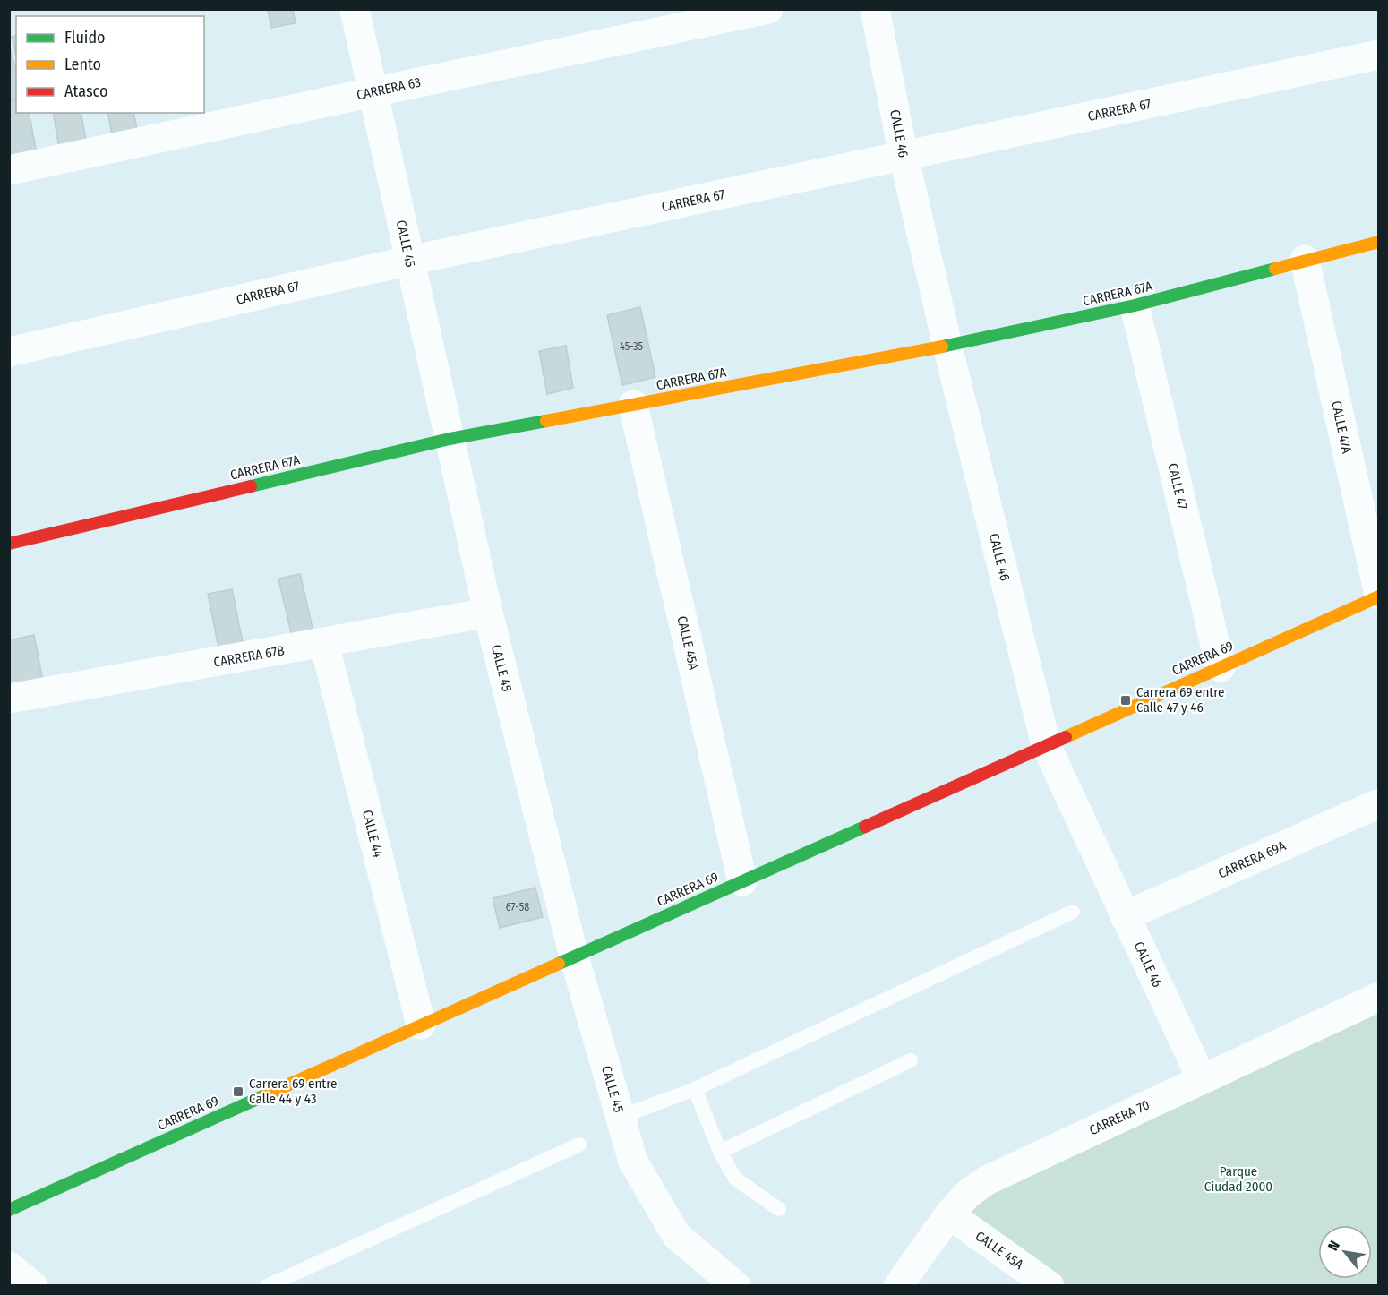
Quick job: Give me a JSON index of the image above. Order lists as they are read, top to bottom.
{
  "streets": {
    "street": [
      "CARRERA 63",
      "CARRERA 67",
      "CALLE 46",
      "CALLE 45",
      "CARRERA 67A",
      "CALLE 47A",
      "CALLE 47",
      "CALLE 45A",
      "CARRERA 67B",
      "CARRERA 69",
      "CALLE 44",
      "CARRERA 69A",
      "CARRERA 70"
    ]
  },
  "crossings": [
    ["CARRERA 63", "CALLE 45"],
    ["CARRERA 67", "CALLE 46"],
    ["CARRERA 67", "CALLE 45"],
    ["CALLE 46", "CARRERA 67A"],
    ["CALLE 46", "CARRERA 69"],
    ["CALLE 46", "CARRERA 69A"],
    ["CALLE 46", "CARRERA 70"],
    ["CALLE 45", "CARRERA 67A"],
    ["CALLE 45", "CARRERA 67B"],
    ["CALLE 45", "CARRERA 69"],
    ["CARRERA 67A", "CALLE 47A"],
    ["CARRERA 67A", "CALLE 47"],
    ["CARRERA 67A", "CALLE 45A"],
    ["CALLE 47A", "CARRERA 69"],
    ["CALLE 47", "CARRERA 69"],
    ["CALLE 45A", "CARRERA 69"],
    ["CALLE 45A", "CARRERA 70"],
    ["CARRERA 67B", "CALLE 44"],
    ["CARRERA 69", "CALLE 44"]
  ],
  "parks": ["Parque Ciudad 2000"],
  "places": {
    "transit": ["Carrera 69 entre Calle 47 y 46", "Carrera 69 entre Calle 44 y 43"]
  },
  "house_numbers": ["45-35", "67-58"],
  "legend": ["Fluido", "Lento", "Atasco"],
  "north": "top left"
}
